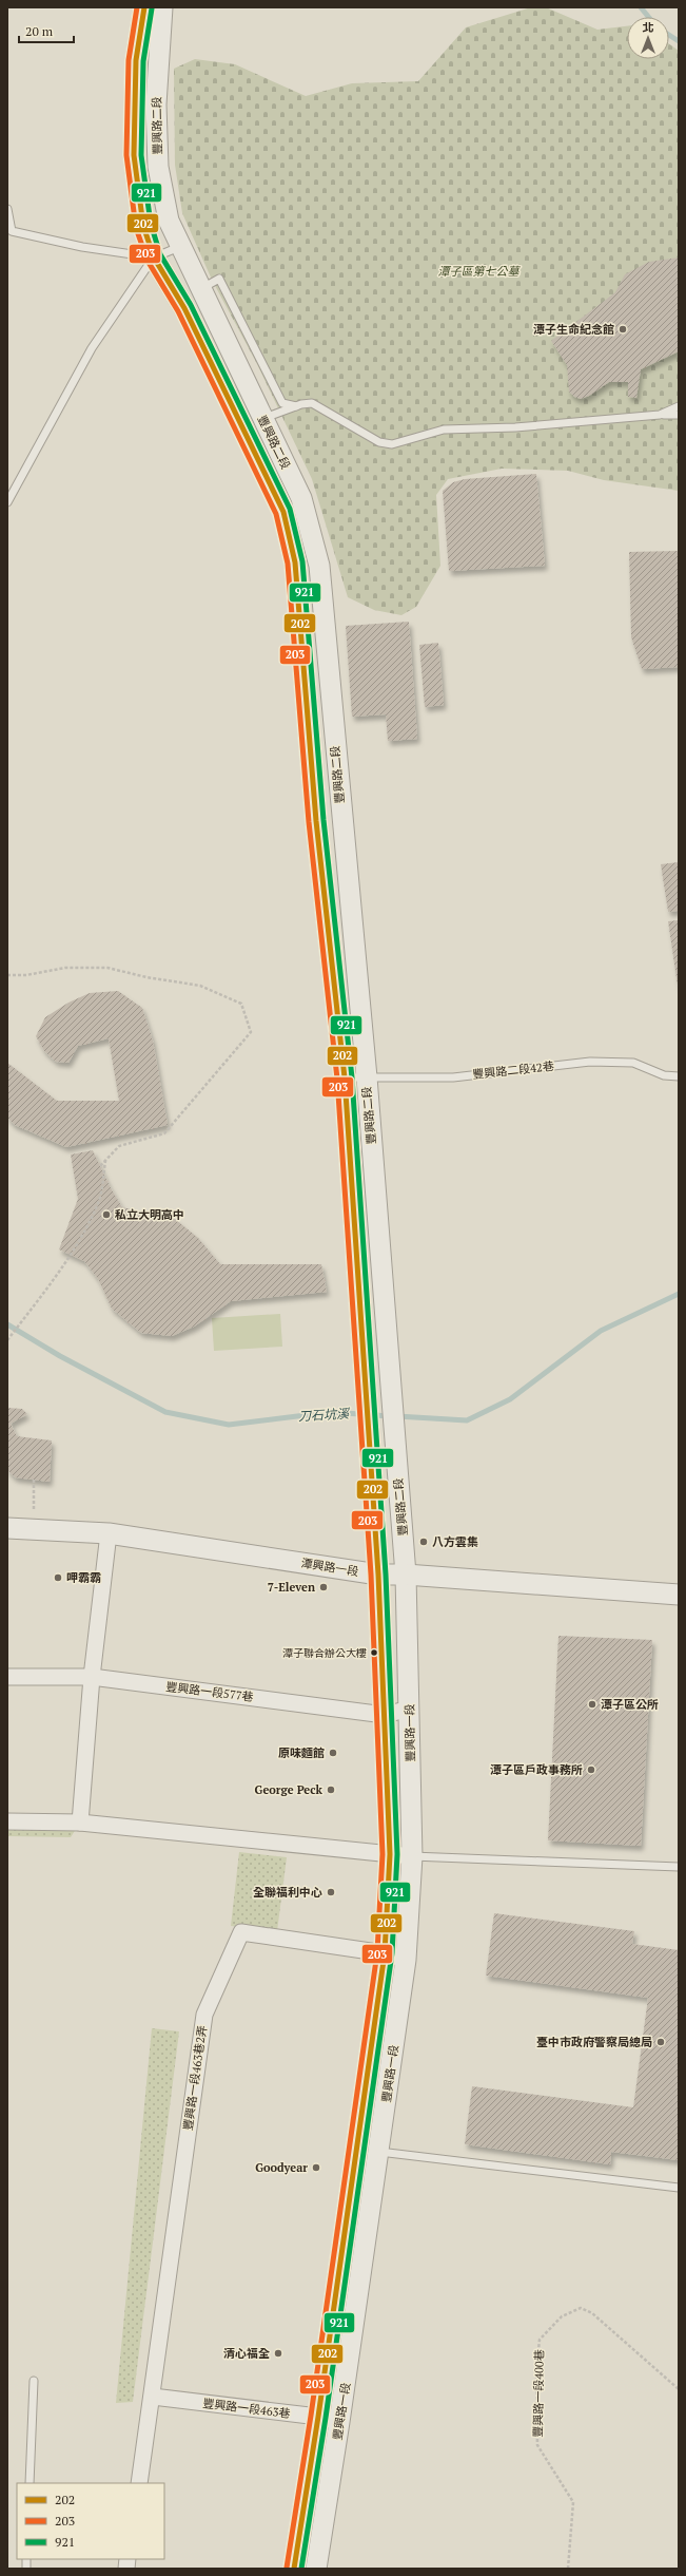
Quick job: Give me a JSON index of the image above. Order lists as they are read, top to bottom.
{
  "streets": {
    "street": [
      "豐興路二段",
      "潭興路一段",
      "豐興路一段577巷",
      "豐興路一段",
      "豐興路一段463巷2弄",
      "豐興路一段463巷"
    ],
    "lane": ["豐興路二段42巷"],
    "path": ["豐興路一段400巷"]
  },
  "crossings": [
    ["豐興路二段", "豐興路二段42巷"],
    ["豐興路二段", "潭興路一段"],
    ["豐興路二段", "豐興路一段"],
    ["潭興路一段", "豐興路一段"],
    ["豐興路一段577巷", "豐興路一段"],
    ["豐興路一段", "豐興路一段463巷2弄"],
    ["豐興路一段", "豐興路一段463巷"],
    ["豐興路一段463巷2弄", "豐興路一段463巷"]
  ],
  "water": ["刀石坑溪"],
  "parks": ["潭子區第七公墓"],
  "places": [
    "潭子生命紀念館",
    "私立大明高中",
    "八方雲集",
    "呷霸霸",
    "7-Eleven",
    "潭子聯合辦公大樓",
    "潭子區公所",
    "原味麵館",
    "潭子區戶政事務所",
    "George Peck",
    "全聯福利中心",
    "臺中市政府警察局總局",
    "Goodyear",
    "清心福全"
  ],
  "lines": ["transit line 202", "transit line 203", "transit line 921"],
  "legend": ["202", "203", "921"],
  "scale_bar": "20 m",
  "north": "top"
}
